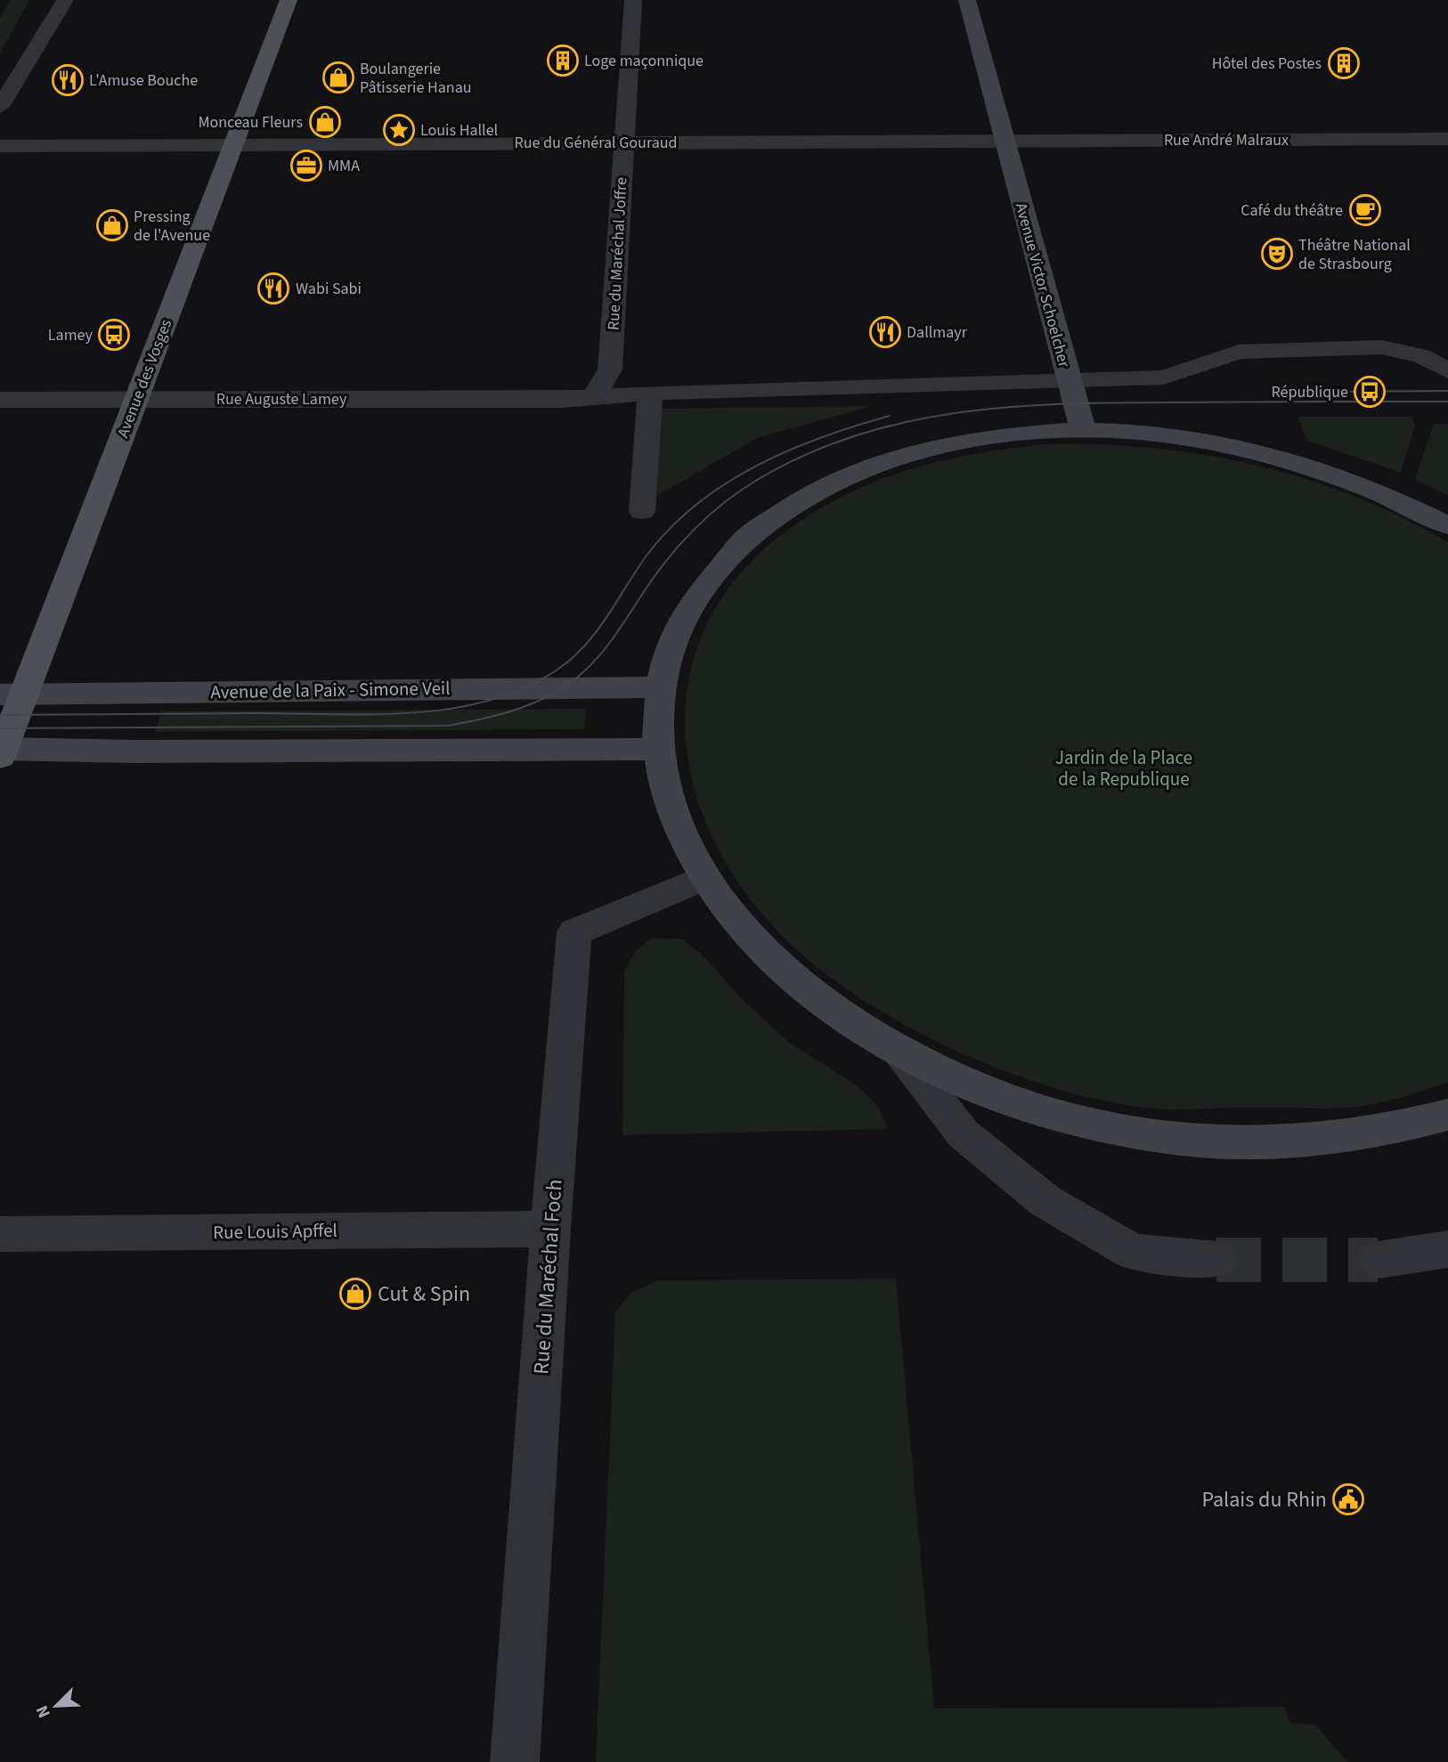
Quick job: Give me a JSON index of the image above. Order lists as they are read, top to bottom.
{
  "streets": {
    "main road": ["Avenue des Vosges"],
    "street": [
      "Rue André Malraux",
      "Rue du Général Gouraud",
      "Rue du Maréchal Joffre",
      "Avenue Victor Schoelcher",
      "Rue Auguste Lamey",
      "Avenue de la Paix - Simone Veil",
      "Rue Louis Apffel",
      "Rue du Maréchal Foch"
    ]
  },
  "crossings": [
    ["Rue André Malraux", "Rue du Général Gouraud"],
    ["Rue André Malraux", "Avenue Victor Schoelcher"],
    ["Rue du Général Gouraud", "Rue du Maréchal Joffre"],
    ["Rue du Général Gouraud", "Avenue Victor Schoelcher"],
    ["Rue du Général Gouraud", "Avenue des Vosges"],
    ["Rue du Maréchal Joffre", "Rue Auguste Lamey"],
    ["Avenue des Vosges", "Rue Auguste Lamey"],
    ["Avenue des Vosges", "Avenue de la Paix - Simone Veil"],
    ["Rue Louis Apffel", "Rue du Maréchal Foch"]
  ],
  "parks": ["Jardin de la Place de la Republique"],
  "places": {
    "building": ["Loge maçonnique", "Hôtel des Postes"],
    "shop": [
      "Boulangerie Pâtisserie Hanau",
      "Monceau Fleurs",
      "Pressing de l'Avenue",
      "Cut & Spin"
    ],
    "restaurant": ["L'Amuse Bouche", "Wabi Sabi", "Dallmayr"],
    "place": ["Louis Hallel"],
    "office": ["MMA"],
    "cafe": ["Café du théâtre"],
    "theatre": ["Théâtre National de Strasbourg"],
    "bus stop": ["Lamey", "République"],
    "public building": ["Palais du Rhin"]
  },
  "north": "bottom left"
}
